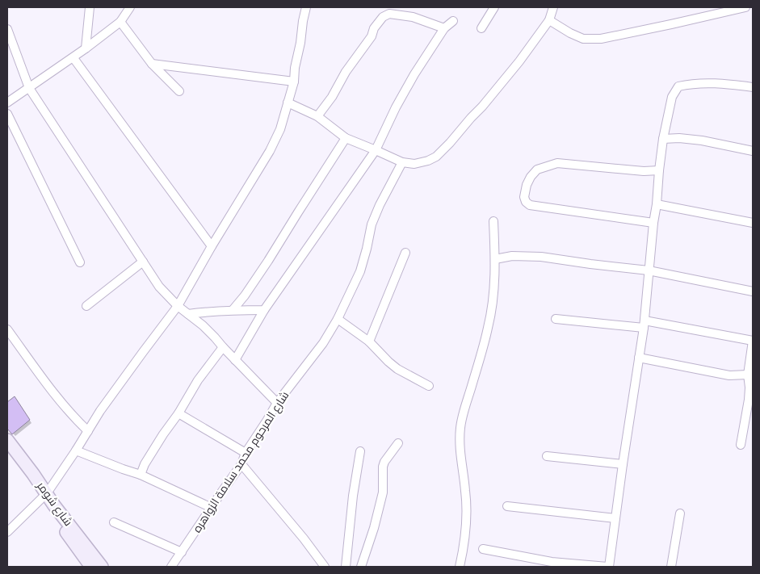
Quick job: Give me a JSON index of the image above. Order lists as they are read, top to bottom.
{
  "streets": {
    "main road": ["شارع شومر"],
    "street": ["شارع المرحوم محمد سلامة الزواهره"]
  }
}
